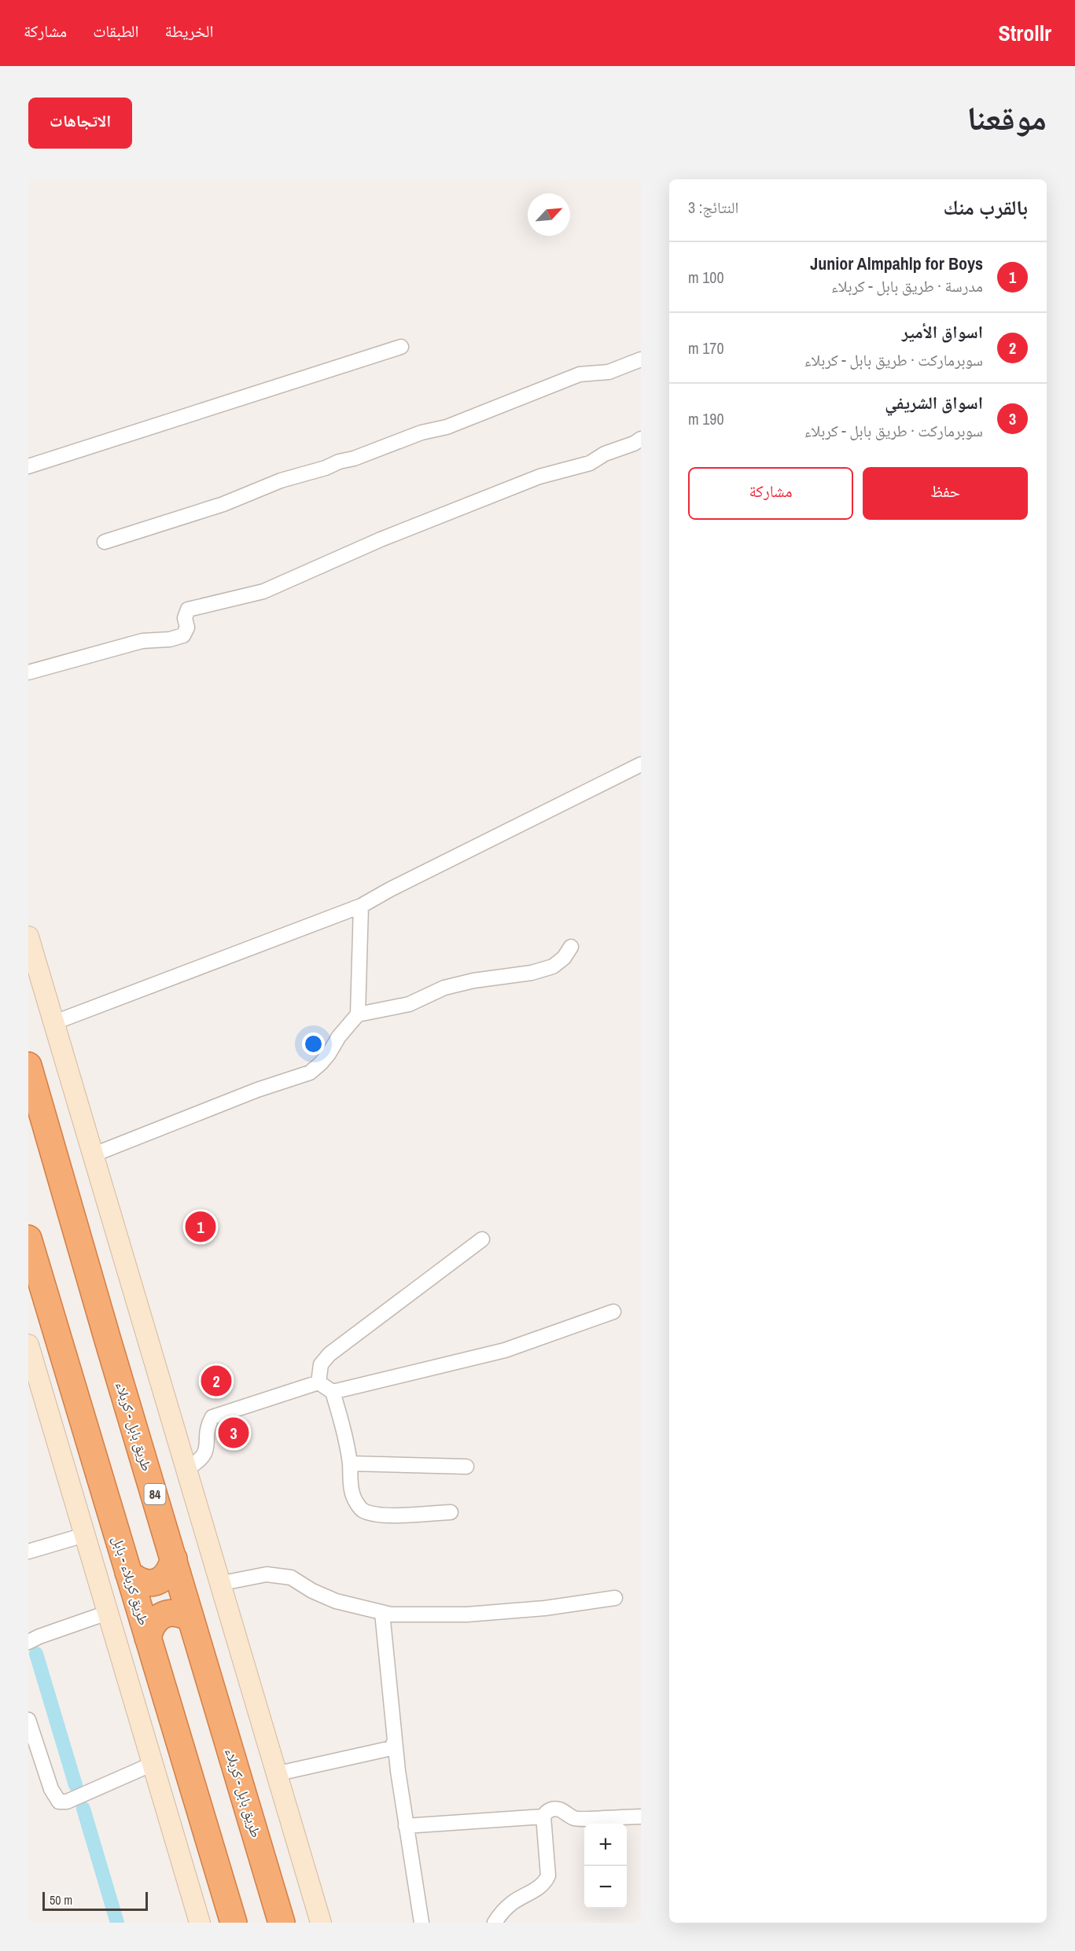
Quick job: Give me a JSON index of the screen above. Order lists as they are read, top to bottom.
{
  "streets": {
    "highway": ["طريق بابل - كربلاء", "84", "طريق كربلاء - بابل"]
  },
  "scale_bar": "50 m",
  "north": "top right",
  "page": {
    "header": "Strollr",
    "nav": ["الخريطة", "الطبقات", "مشاركة"],
    "title": "موقعنا",
    "buttons": [
      "الاتجاهات",
      ["حفظ", "مشاركة"]
    ],
    "heading": ["بالقرب منك", "النتائج: 3"],
    "list": [
      {
        "mark": "1",
        "name": "Junior Almpahlp for Boys",
        "note": "مدرسة · طريق بابل - كربلاء",
        "value": "100 m"
      },
      {
        "mark": "2",
        "name": "اسواق الأمير",
        "note": "سوبرماركت · طريق بابل - كربلاء",
        "value": "170 m"
      },
      {
        "mark": "3",
        "name": "اسواق الشريفي",
        "note": "سوبرماركت · طريق بابل - كربلاء",
        "value": "190 m"
      }
    ],
    "pins": ["1", "2", "3"],
    "map_buttons": ["+", "−"],
    "scale": "50 m"
  }
}
